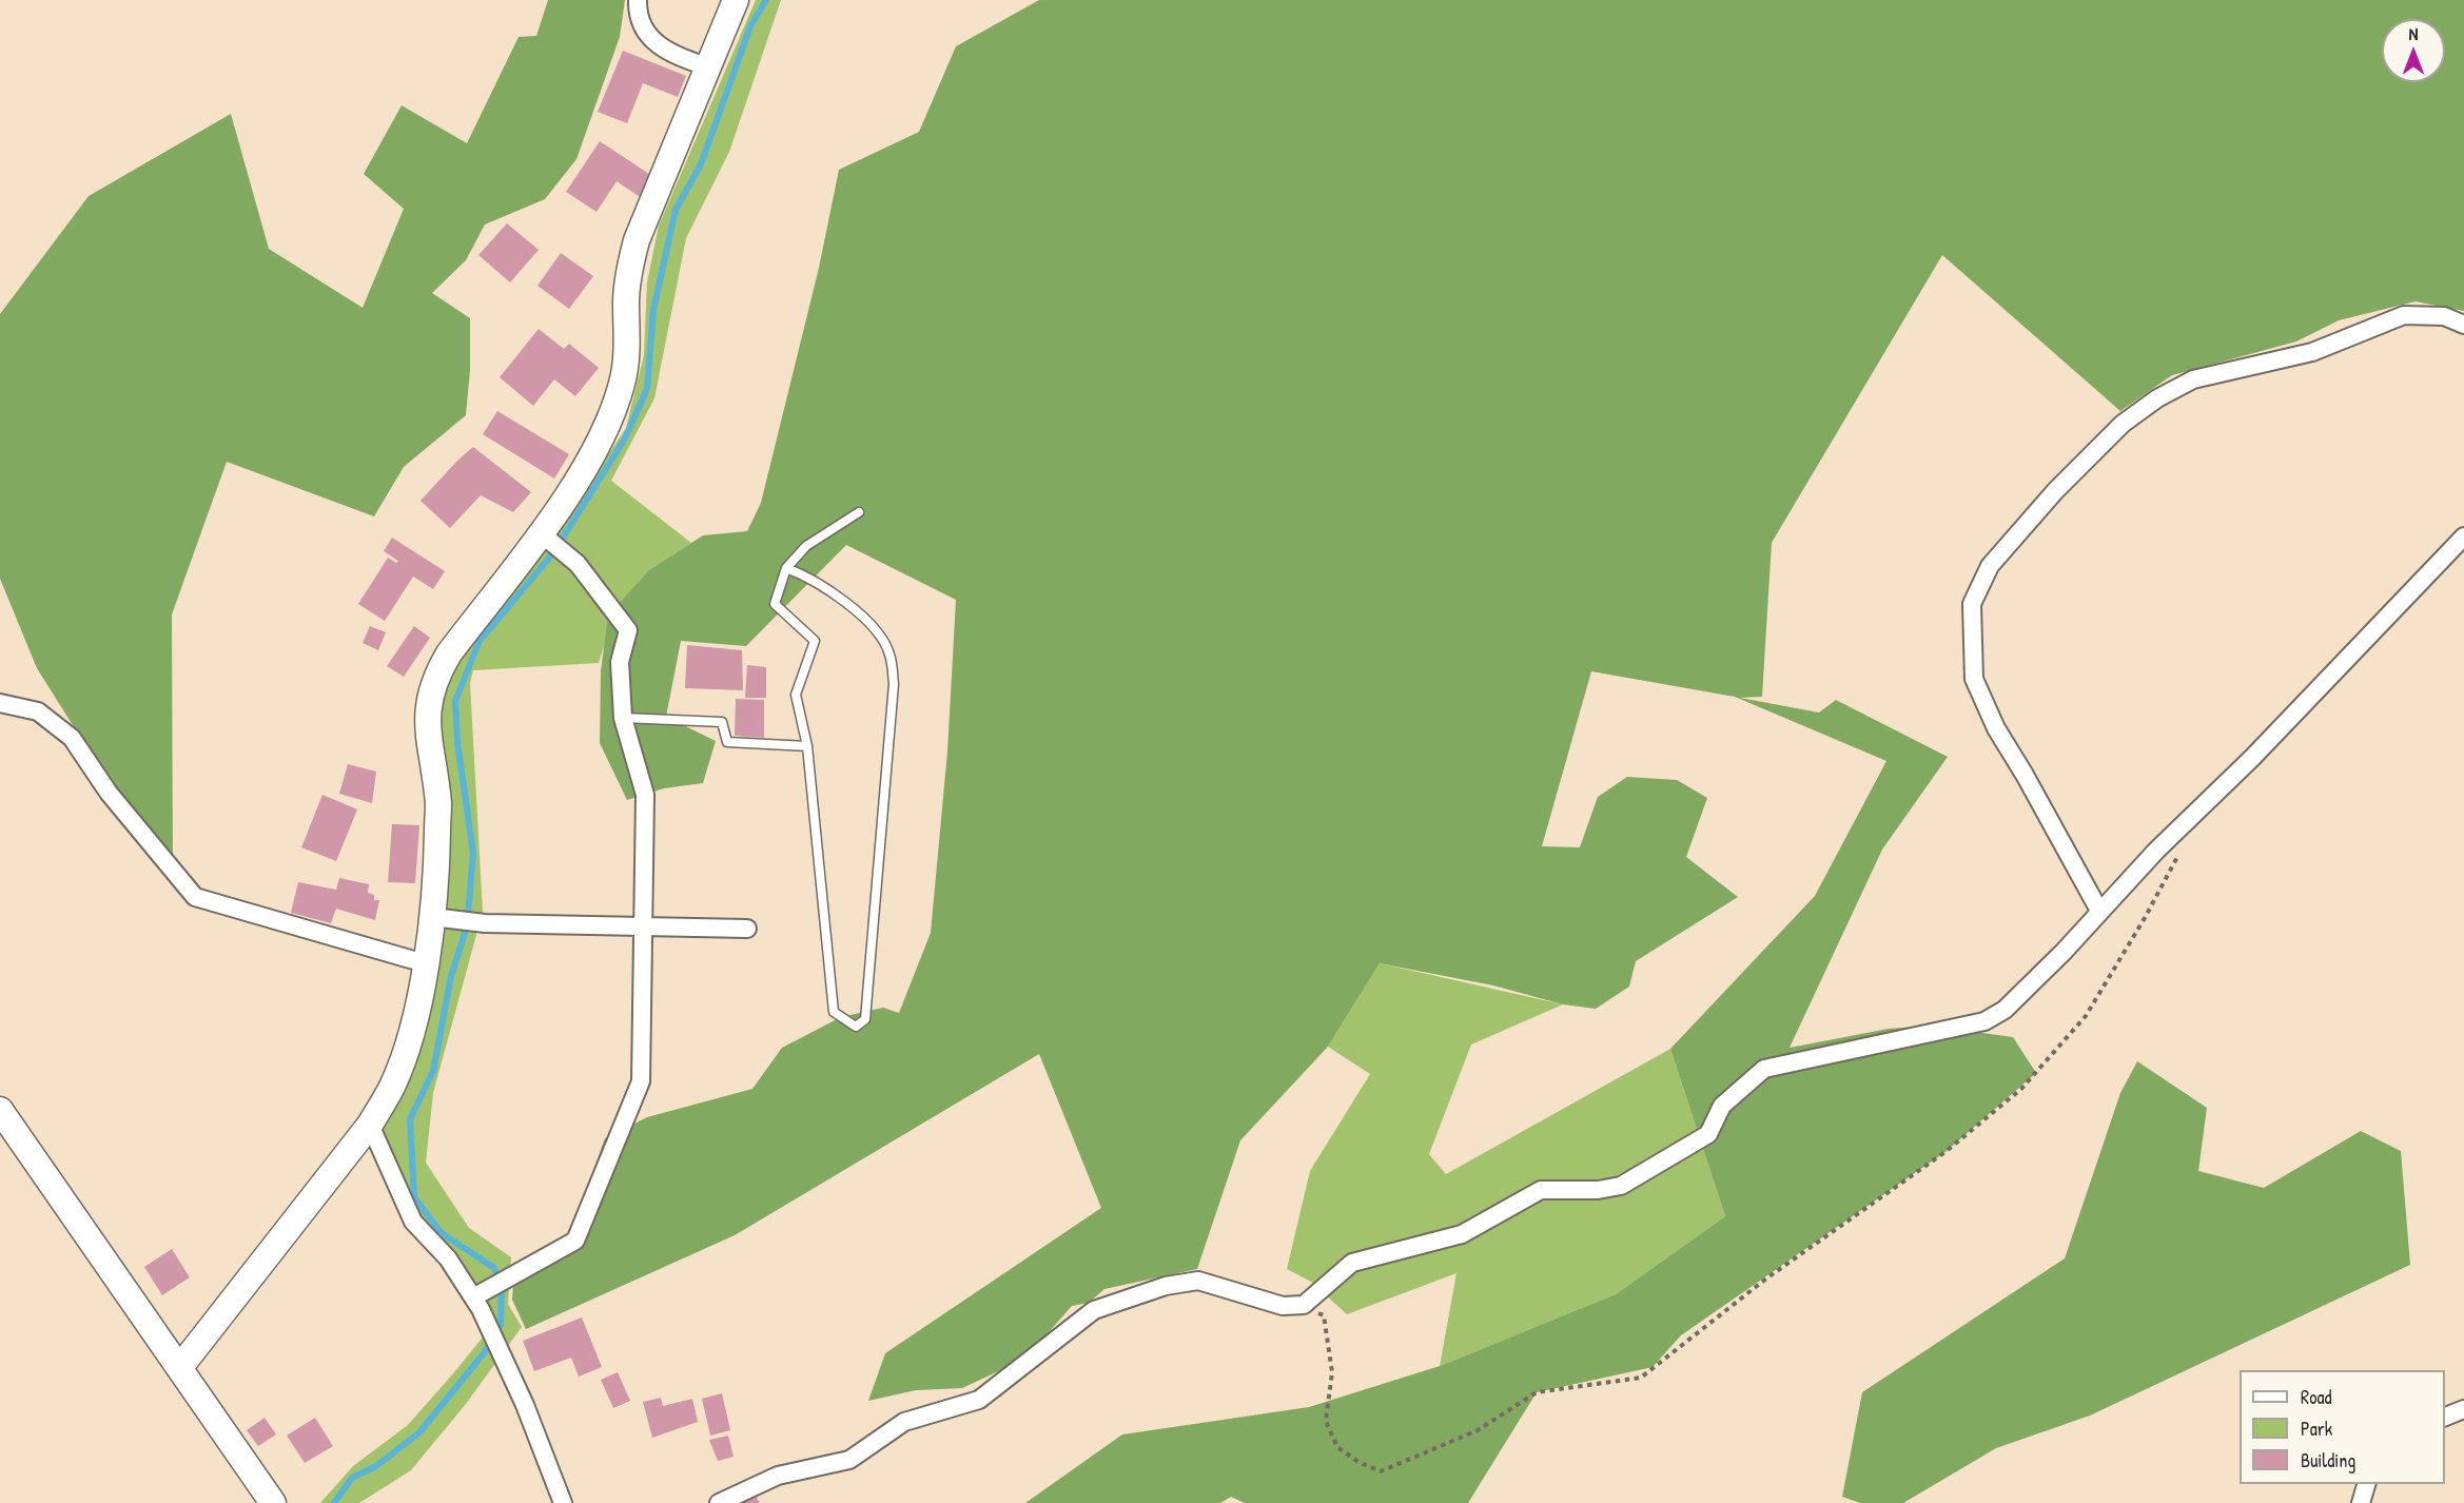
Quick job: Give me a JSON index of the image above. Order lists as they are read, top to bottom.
{
  "legend": ["Road", "Park", "Building"],
  "north": "top"
}
